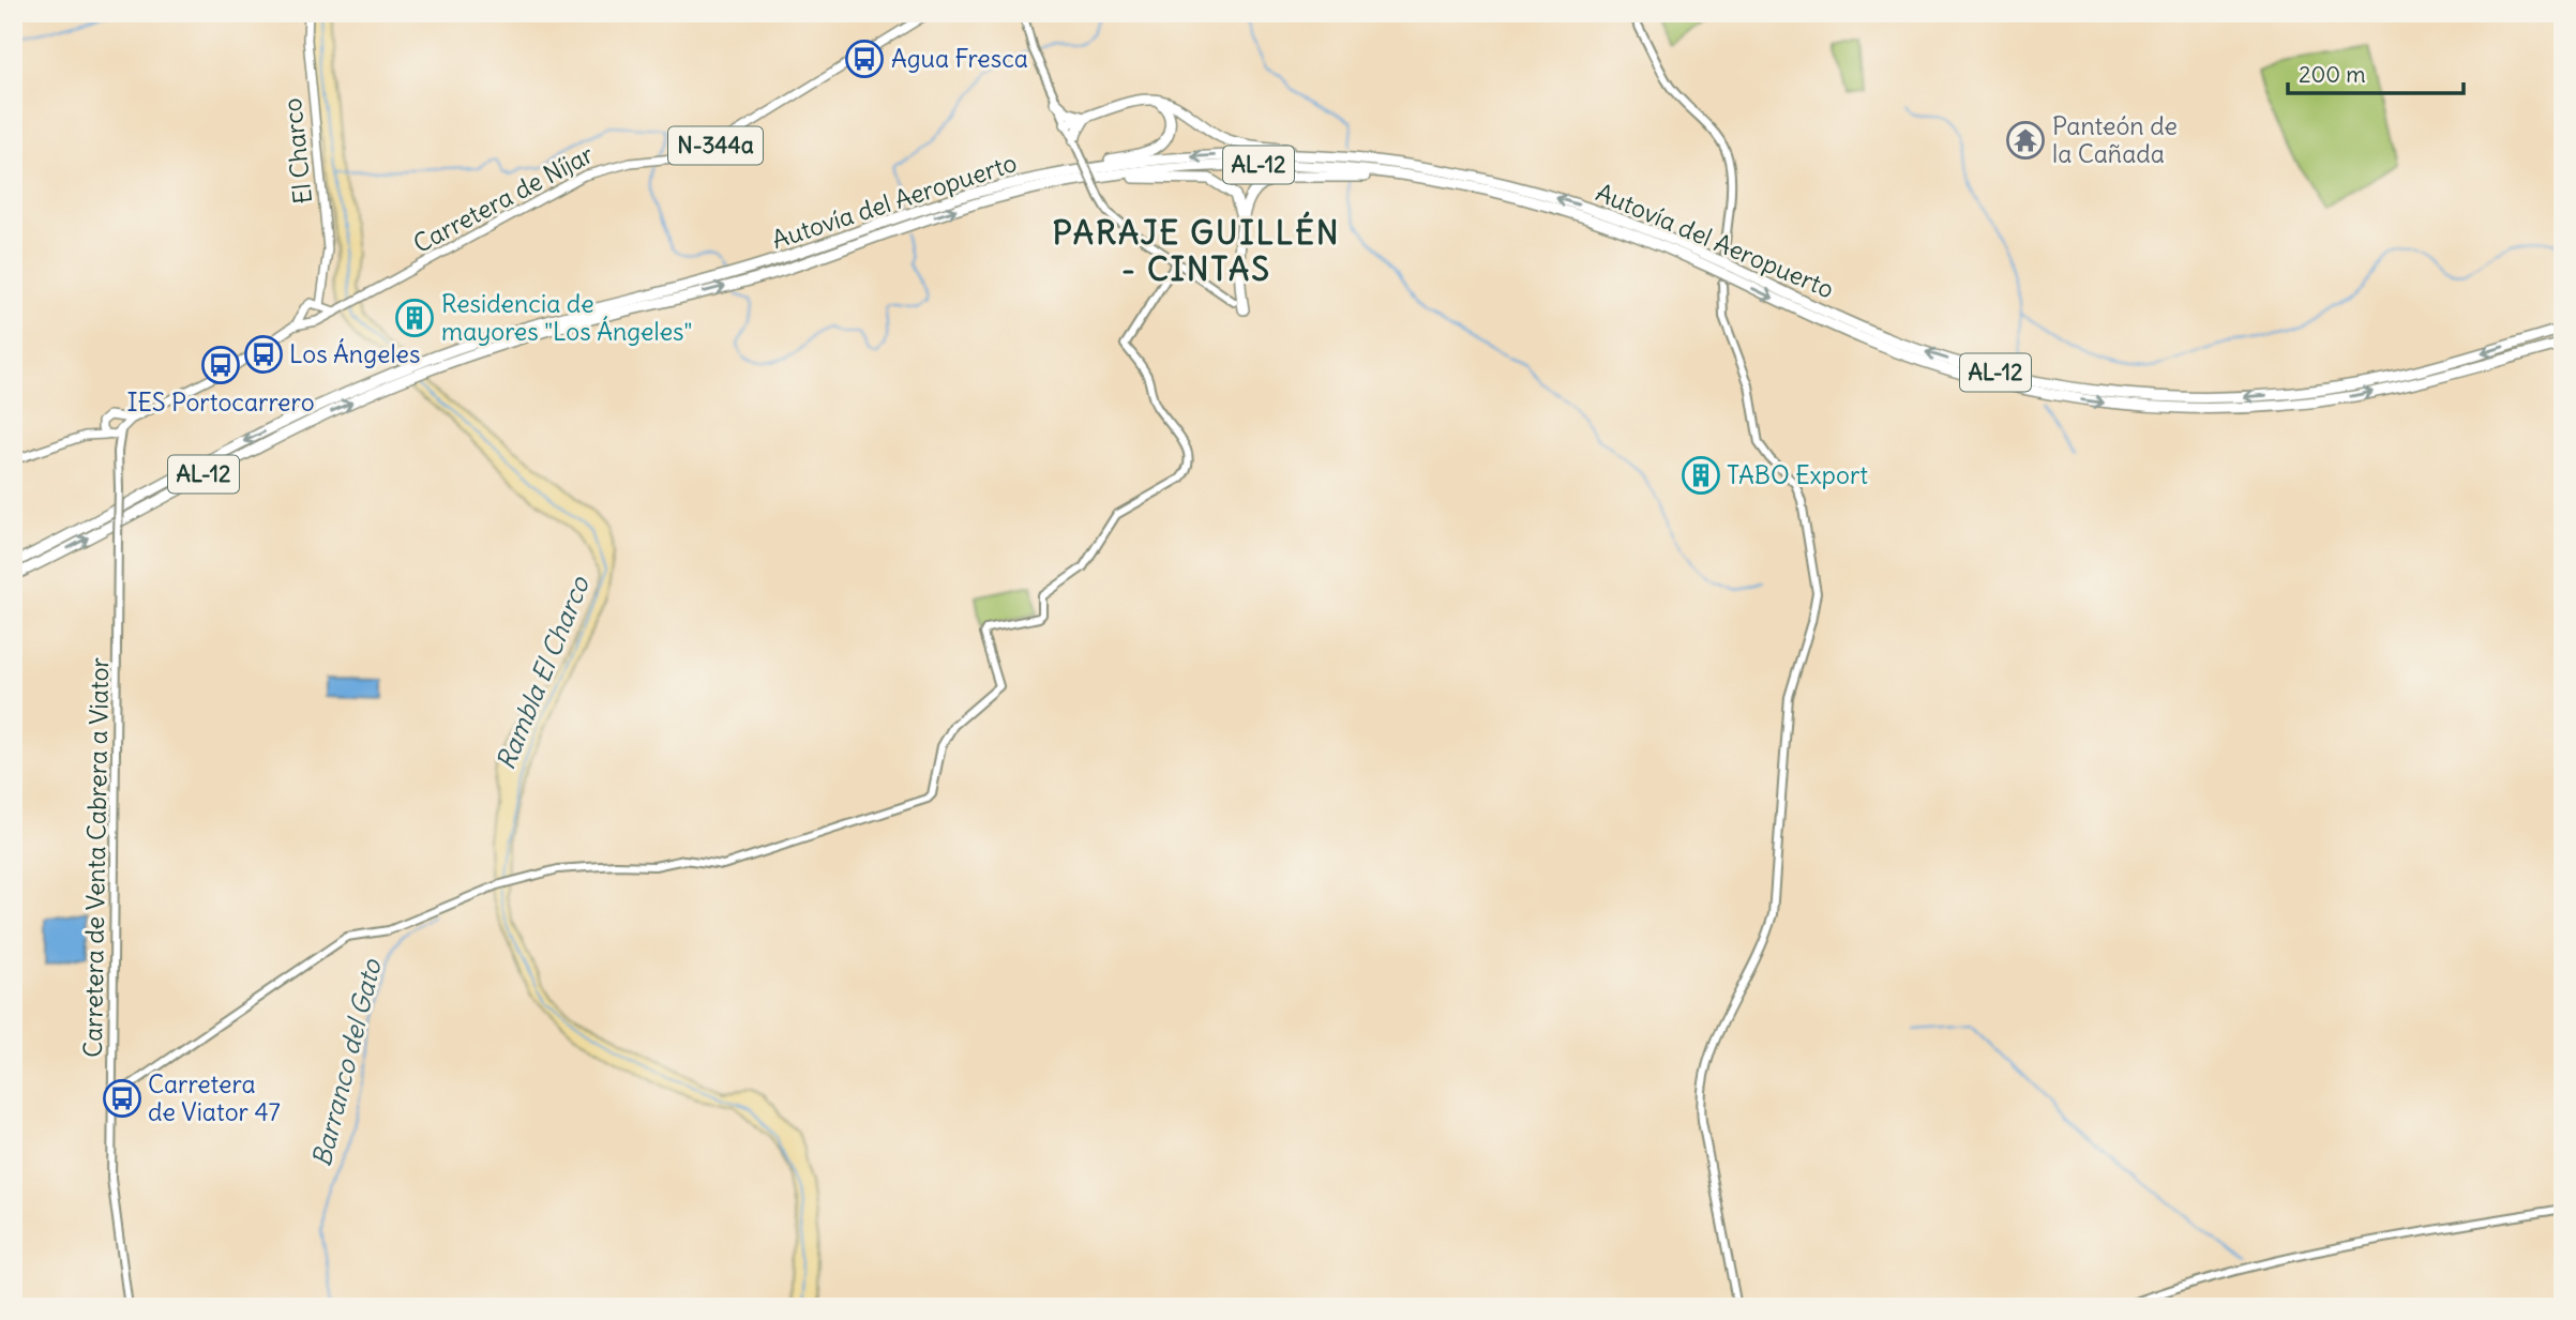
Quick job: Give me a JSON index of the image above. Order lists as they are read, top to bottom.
{
  "streets": {
    "highway": ["AL-12", "Autovía del Aeropuerto"],
    "main road": ["N-344a", "El Charco", "Carretera de Níjar"],
    "street": ["Carretera de Venta Cabrera a Viator"]
  },
  "crossings": [
    ["El Charco", "Carretera de Níjar"],
    ["Carretera de Níjar", "Carretera de Venta Cabrera a Viator"]
  ],
  "districts": ["PARAJE GUILLÉN - CINTAS"],
  "water": ["Rambla El Charco", "Barranco del Gato"],
  "places": {
    "bus stop": [
      "Agua Fresca",
      "Los Ángeles",
      "IES Portocarrero",
      "Carretera de Viator 47"
    ],
    "temple": ["Panteón de la Cañada"],
    "building": ["Residencia de mayores \"Los Ángeles\"", "TABO Export"]
  },
  "scale_bar": "200 m"
}
